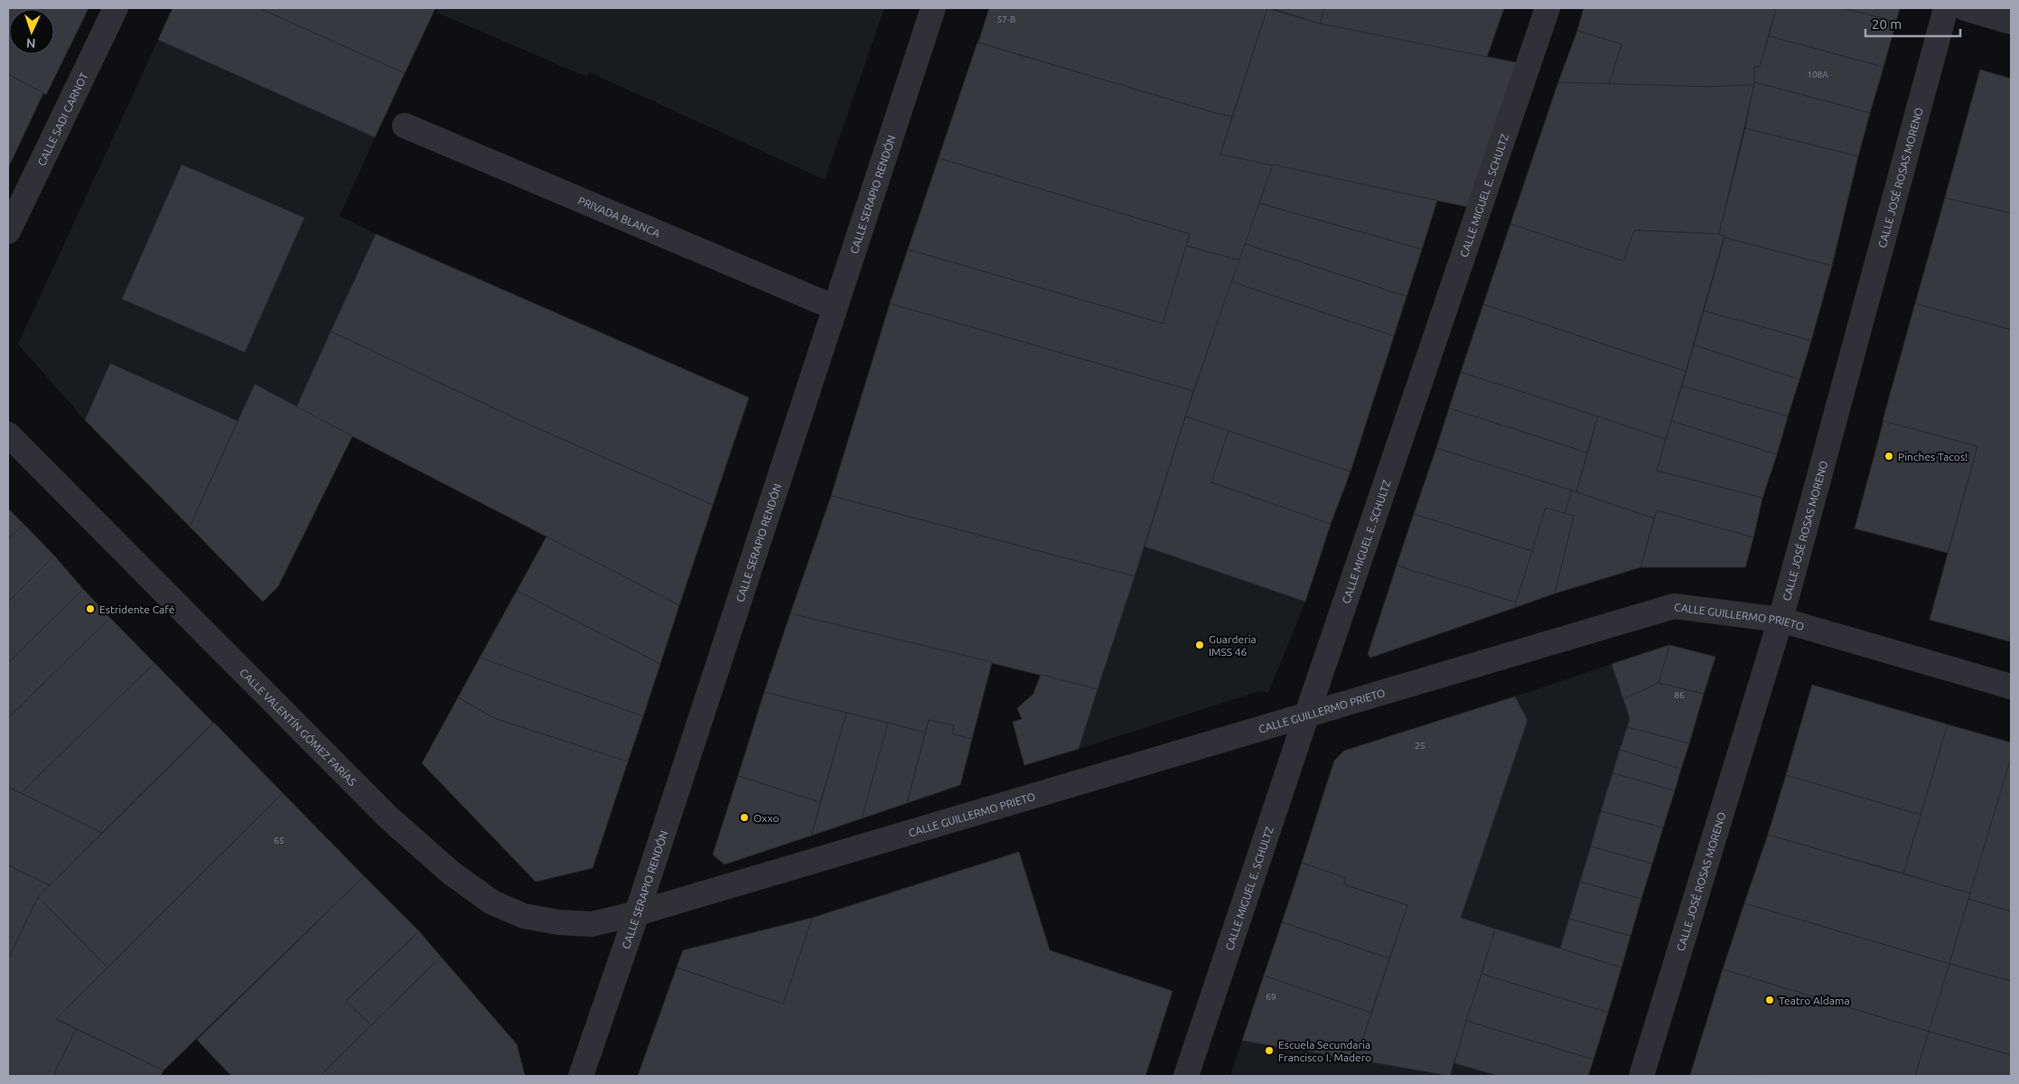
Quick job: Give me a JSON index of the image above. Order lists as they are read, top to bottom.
{
  "streets": {
    "street": [
      "CALLE SADI CARNOT",
      "CALLE JOSÉ ROSAS MORENO",
      "CALLE SERAPIO RENDÓN",
      "CALLE MIGUEL E. SCHULTZ",
      "PRIVADA BLANCA",
      "CALLE GUILLERMO PRIETO",
      "CALLE VALENTÍN GÓMEZ FARÍAS"
    ]
  },
  "crossings": [
    ["CALLE JOSÉ ROSAS MORENO", "CALLE GUILLERMO PRIETO"],
    ["CALLE SERAPIO RENDÓN", "PRIVADA BLANCA"],
    ["CALLE SERAPIO RENDÓN", "CALLE GUILLERMO PRIETO"],
    ["CALLE SERAPIO RENDÓN", "CALLE VALENTÍN GÓMEZ FARÍAS"],
    ["CALLE MIGUEL E. SCHULTZ", "CALLE GUILLERMO PRIETO"],
    ["CALLE GUILLERMO PRIETO", "CALLE VALENTÍN GÓMEZ FARÍAS"]
  ],
  "places": [
    "Pinches Tacos!",
    "Estridente Café",
    "Guarderia IMSS 46",
    "Oxxo",
    "Teatro Aldama",
    "Escuela Secundaria Francisco I. Madero"
  ],
  "house_numbers": [
    "57-B",
    "108A",
    "86",
    "25",
    "65",
    "69"
  ],
  "scale_bar": "20 m",
  "north": "bottom"
}
